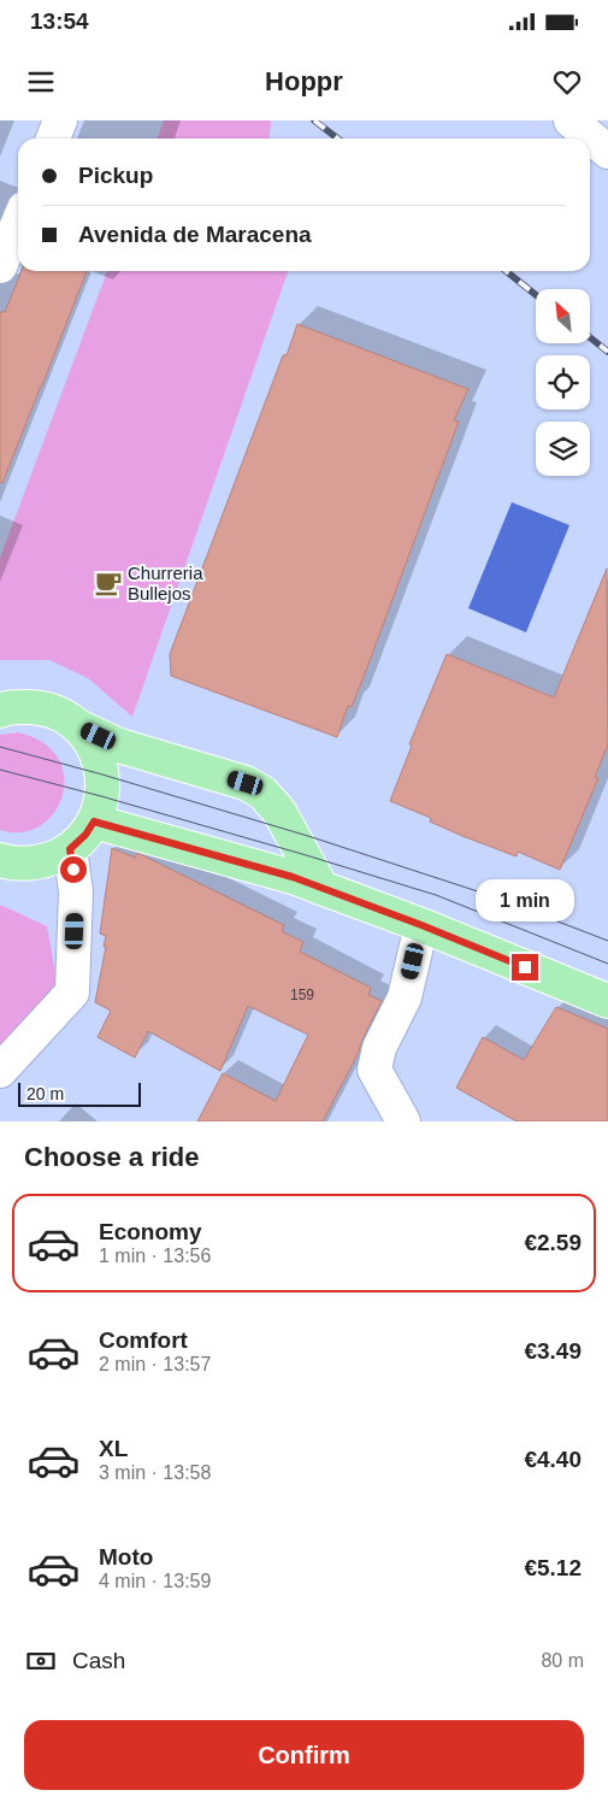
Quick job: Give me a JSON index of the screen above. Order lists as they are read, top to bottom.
{
  "places": {
    "cafe": ["Churreria Bullejos"]
  },
  "house_numbers": ["159"],
  "scale_bar": "20 m",
  "north": "top left",
  "page": {
    "status": "13:54",
    "header": "Hoppr",
    "banner": ["Pickup", "Avenida de Maracena"],
    "bubble": "1 min",
    "scale": "20 m",
    "heading": "Choose a ride",
    "list": [
      {
        "name": "Economy",
        "note": "1 min · 13:56",
        "value": "€2.59"
      },
      {
        "name": "Comfort",
        "note": "2 min · 13:57",
        "value": "€3.49"
      },
      {
        "name": "XL",
        "note": "3 min · 13:58",
        "value": "€4.40"
      },
      {
        "name": "Moto",
        "note": "4 min · 13:59",
        "value": "€5.12"
      }
    ],
    "pay": ["Cash", "80 m"],
    "buttons": "Confirm"
  }
}
